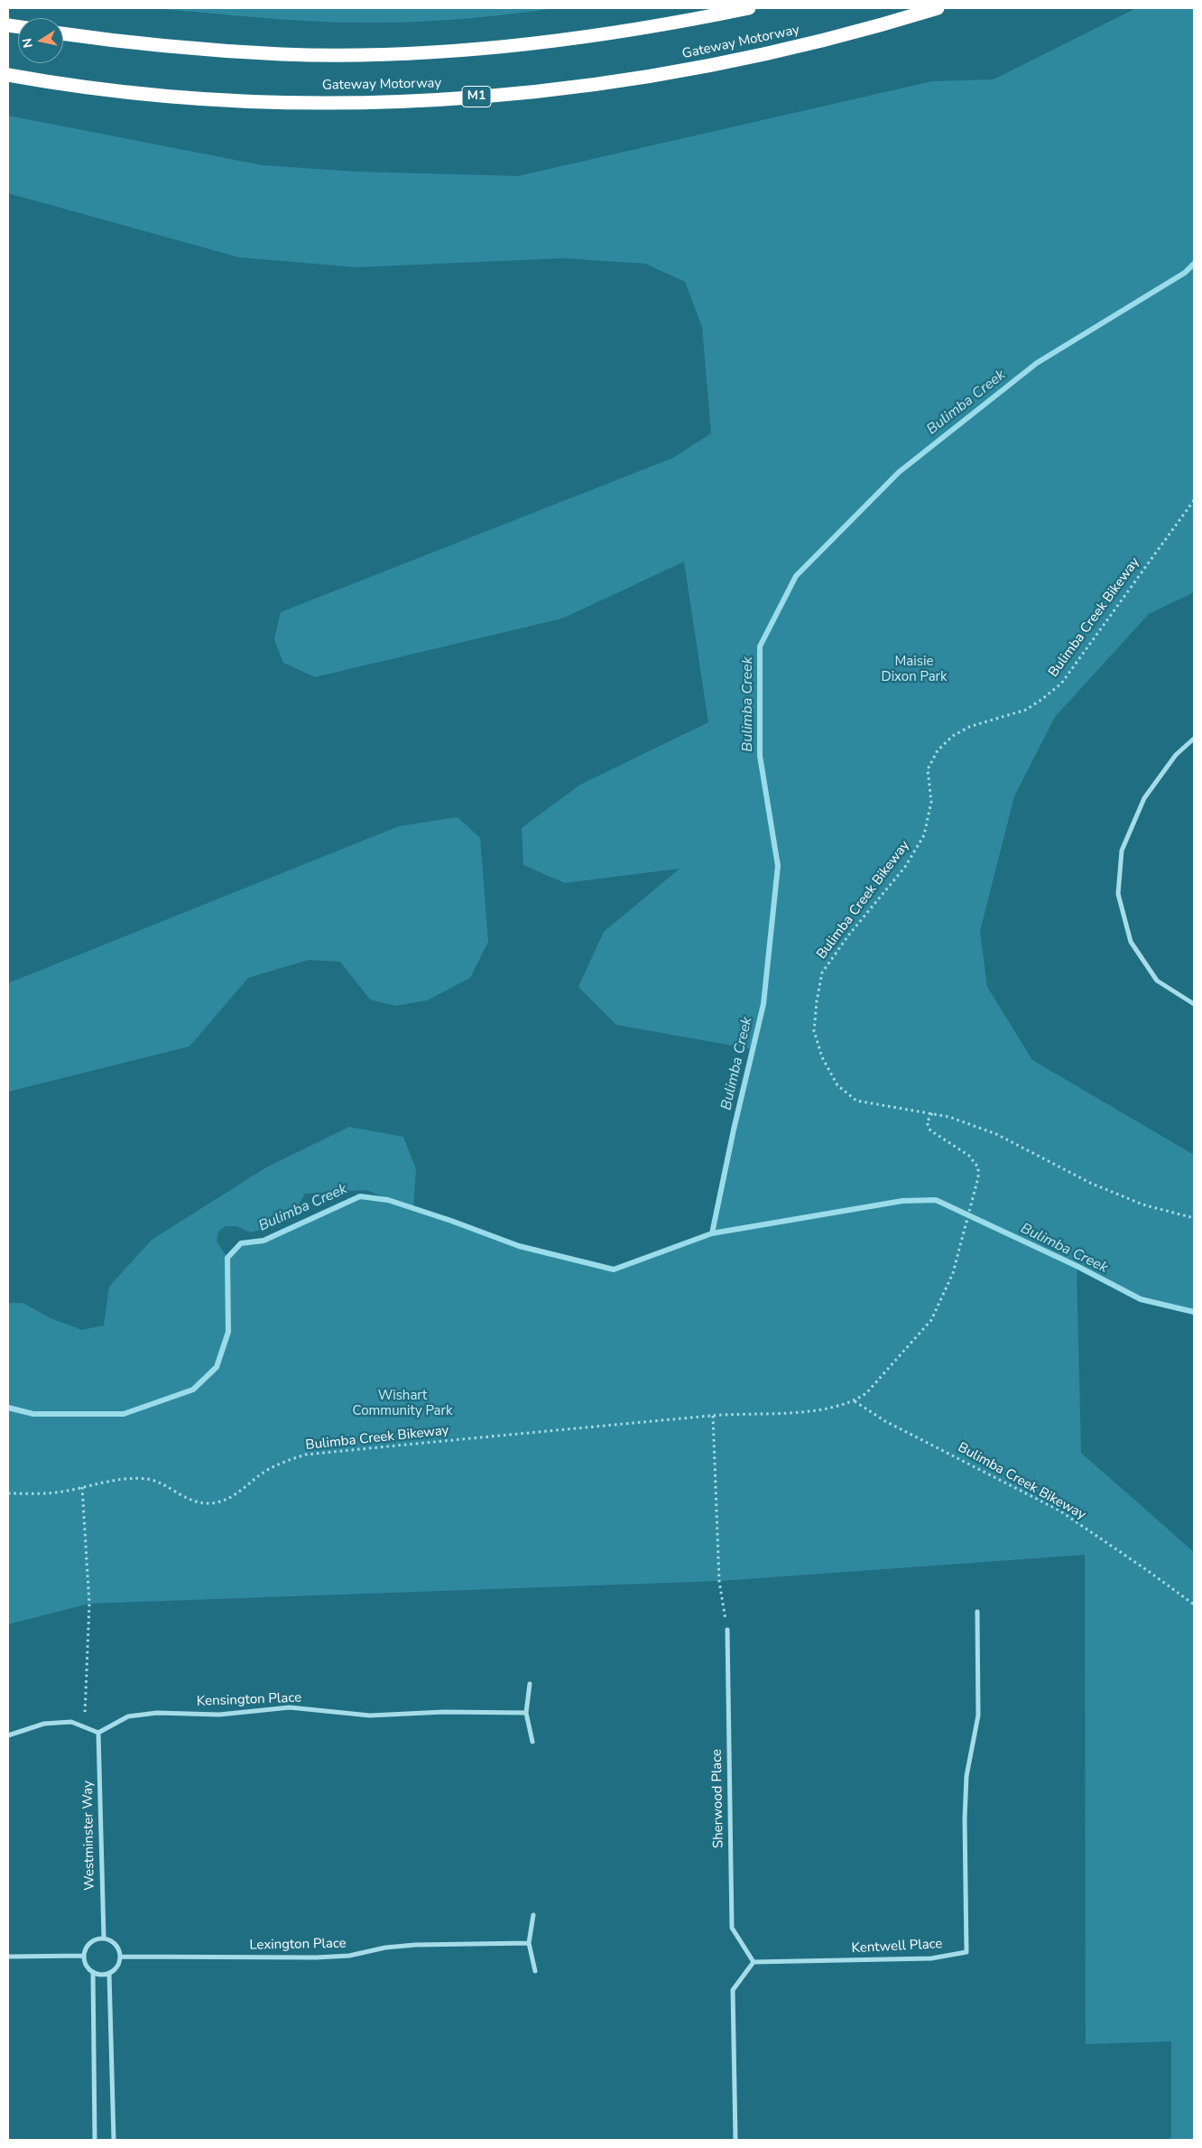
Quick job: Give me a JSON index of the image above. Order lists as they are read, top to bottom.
{
  "streets": {
    "highway": ["Gateway Motorway", "M1"],
    "street": [
      "Kensington Place",
      "Sherwood Place",
      "Westminster Way",
      "Lexington Place",
      "Kentwell Place"
    ],
    "path": ["Bulimba Creek Bikeway"]
  },
  "crossings": [
    ["Kensington Place", "Westminster Way"],
    ["Sherwood Place", "Kentwell Place"],
    ["Westminster Way", "Lexington Place"]
  ],
  "water": ["Bulimba Creek"],
  "parks": ["Maisie Dixon Park", "Wishart Community Park"],
  "north": "left"
}
